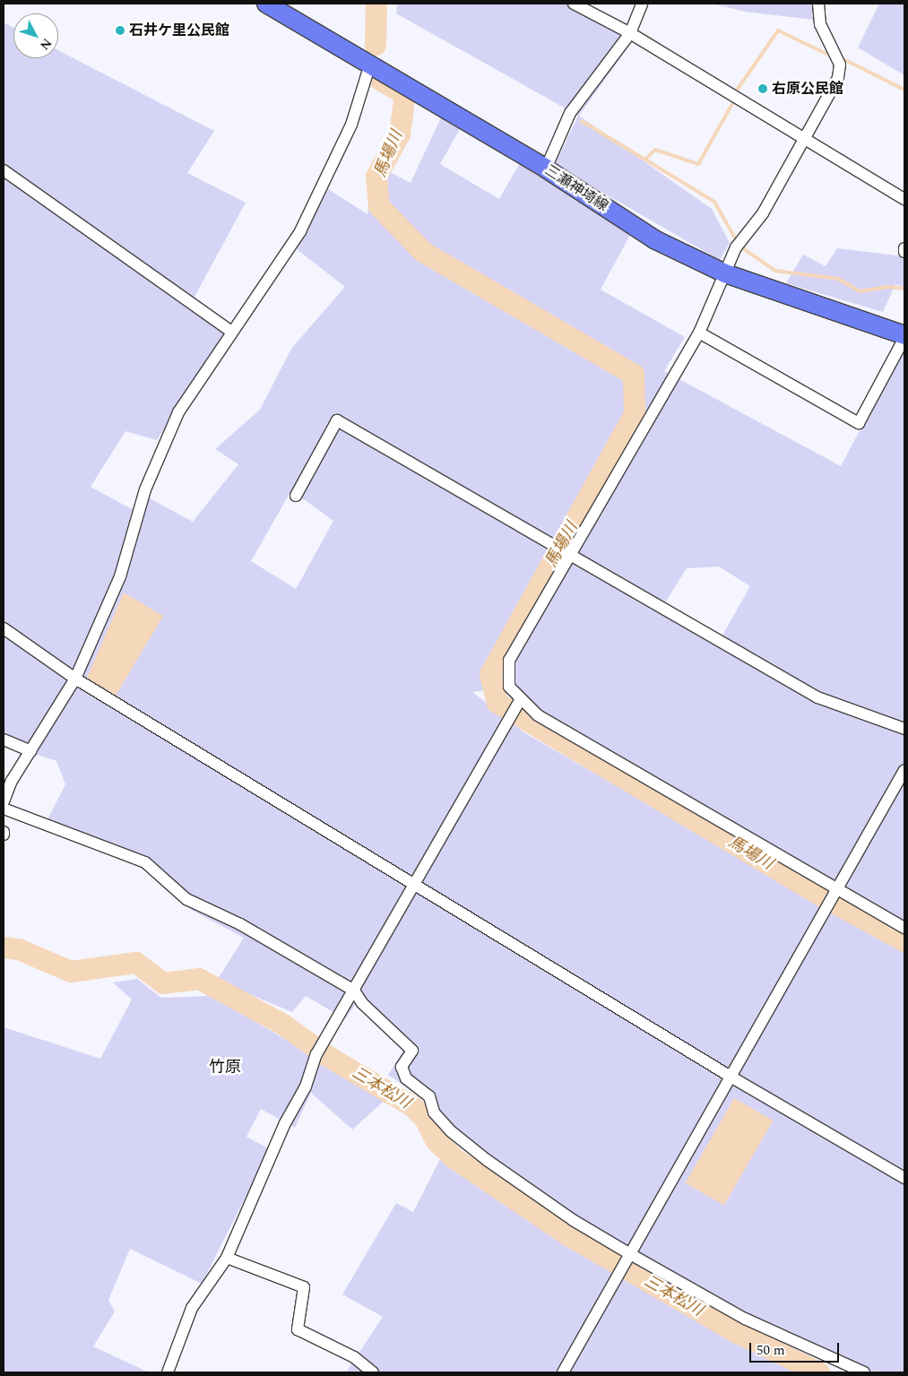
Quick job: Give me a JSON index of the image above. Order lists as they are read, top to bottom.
{
  "streets": {
    "main road": ["三瀬神埼線"]
  },
  "districts": ["竹原"],
  "water": ["馬場川", "三本松川"],
  "places": ["石井ケ里公民館", "右原公民館"],
  "scale_bar": "50 m",
  "north": "bottom right"
}
